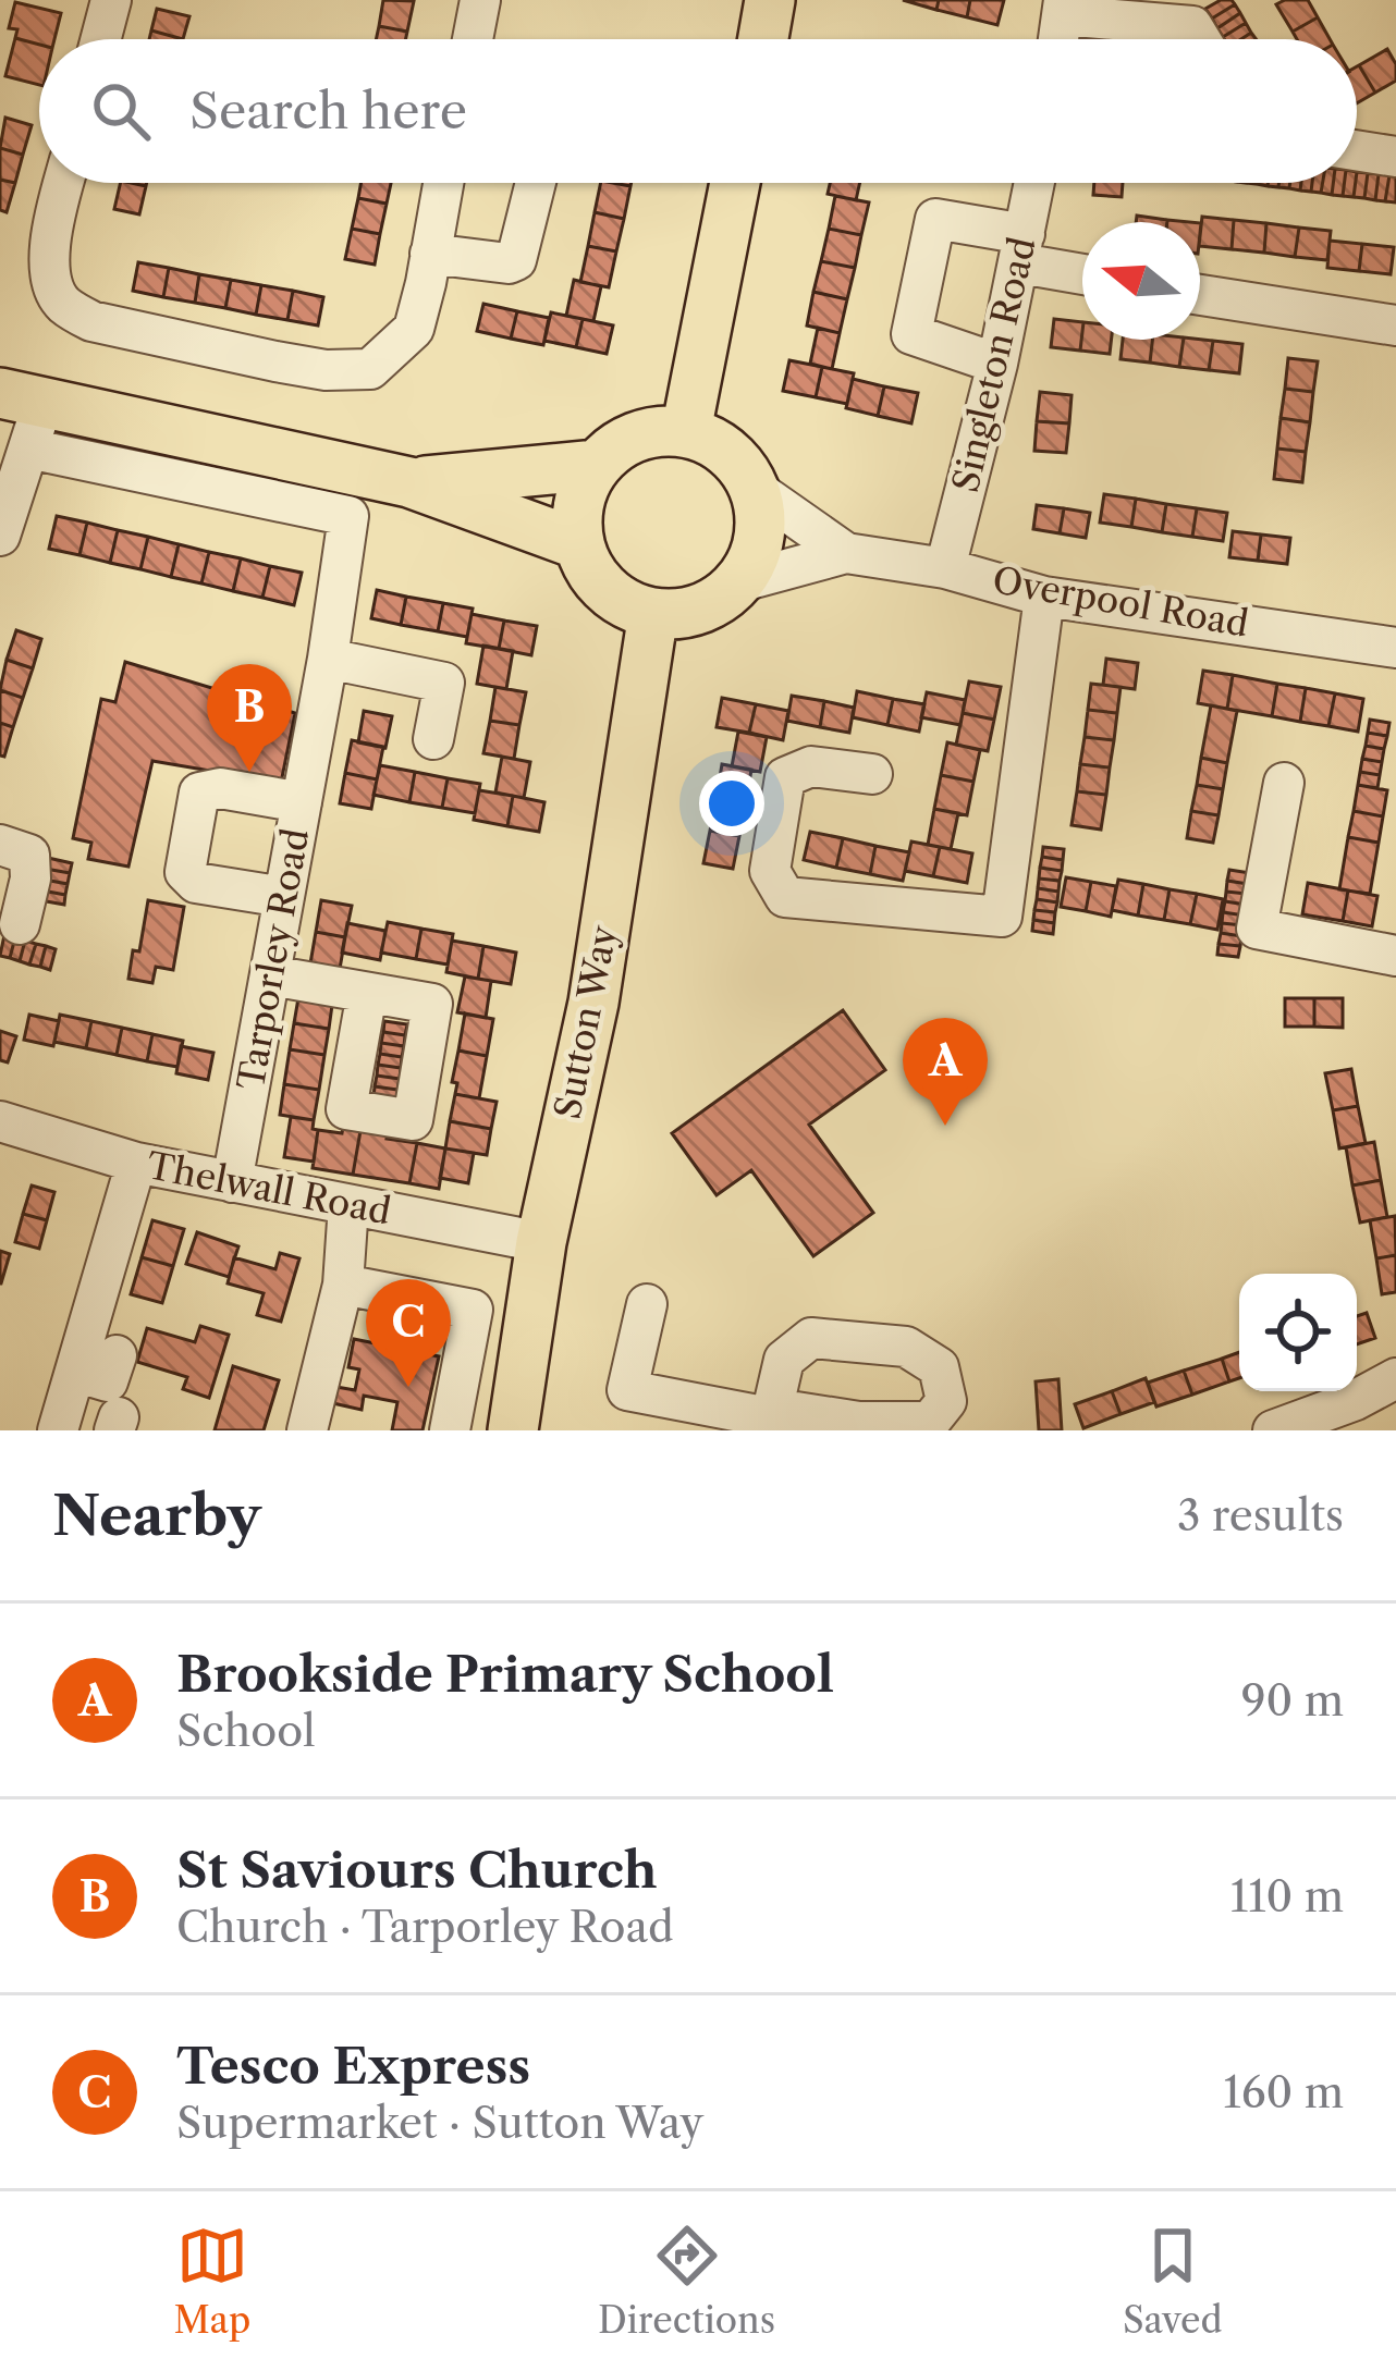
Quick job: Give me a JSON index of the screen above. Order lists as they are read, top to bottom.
{
  "streets": {
    "main road": ["Sutton Way"],
    "street": [
      "Singleton Road",
      "Overpool Road",
      "Tarporley Road",
      "Thelwall Road"
    ]
  },
  "crossings": [
    ["Singleton Road", "Overpool Road"],
    ["Overpool Road", "Sutton Way"],
    ["Tarporley Road", "Thelwall Road"],
    ["Sutton Way", "Thelwall Road"]
  ],
  "north": "left",
  "page": {
    "search": "Search here",
    "pins": ["B", "A", "C"],
    "heading": ["Nearby", "3 results"],
    "list": [
      {
        "mark": "A",
        "name": "Brookside Primary School",
        "note": "School",
        "value": "90 m"
      },
      {
        "mark": "B",
        "name": "St Saviours Church",
        "note": "Church · Tarporley Road",
        "value": "110 m"
      },
      {
        "mark": "C",
        "name": "Tesco Express",
        "note": "Supermarket · Sutton Way",
        "value": "160 m"
      }
    ],
    "nav": ["Map", "Directions", "Saved"]
  }
}
